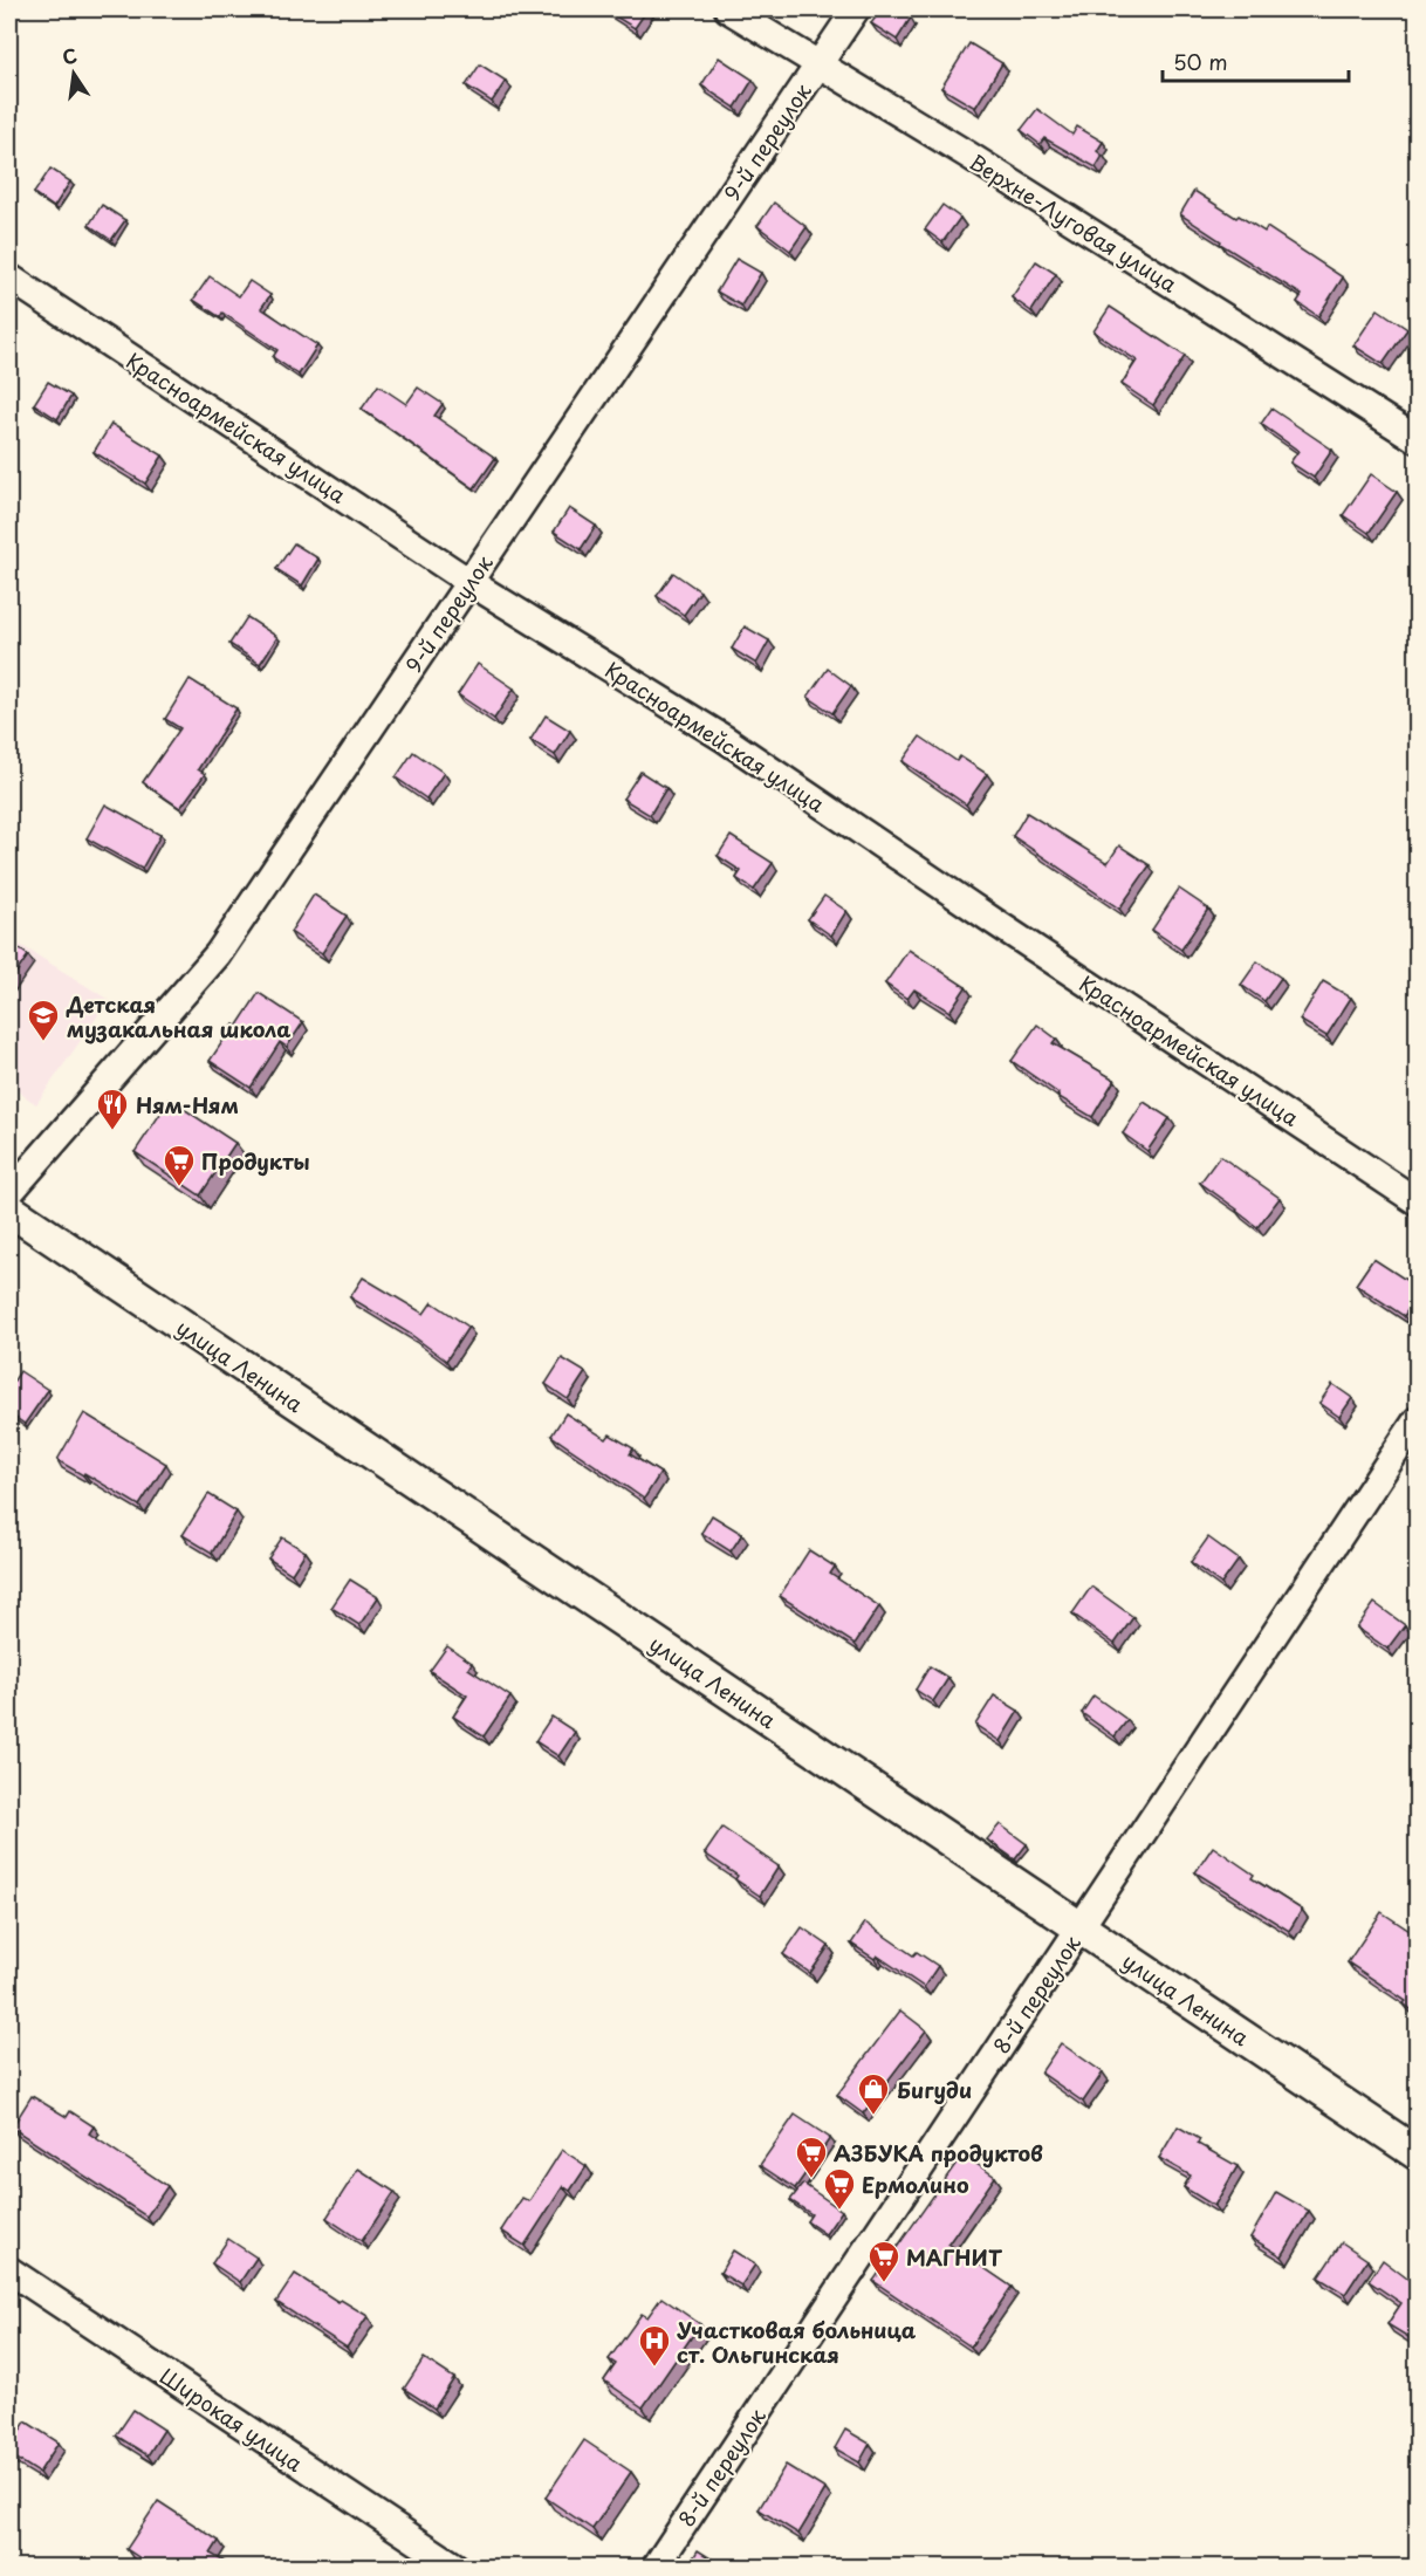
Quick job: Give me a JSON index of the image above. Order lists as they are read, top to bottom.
{
  "streets": {
    "street": [
      "9-й переулок",
      "Верхне-Луговая улица",
      "Красноармейская улица",
      "улица Ленина",
      "8-й переулок",
      "Широкая улица"
    ]
  },
  "crossings": [
    ["9-й переулок", "Верхне-Луговая улица"],
    ["9-й переулок", "Красноармейская улица"],
    ["улица Ленина", "8-й переулок"]
  ],
  "places": {
    "school or university": ["Детская музакальная школа"],
    "restaurant": ["Ням-Ням"],
    "supermarket": [
      "Продукты",
      "АЗБУКА продуктов",
      "Ермолино",
      "МАГНИТ"
    ],
    "shop": ["Бигуди"],
    "hospital": ["Участковая больница ст. Ольгинская"]
  },
  "scale_bar": "50 m",
  "north": "top"
}
